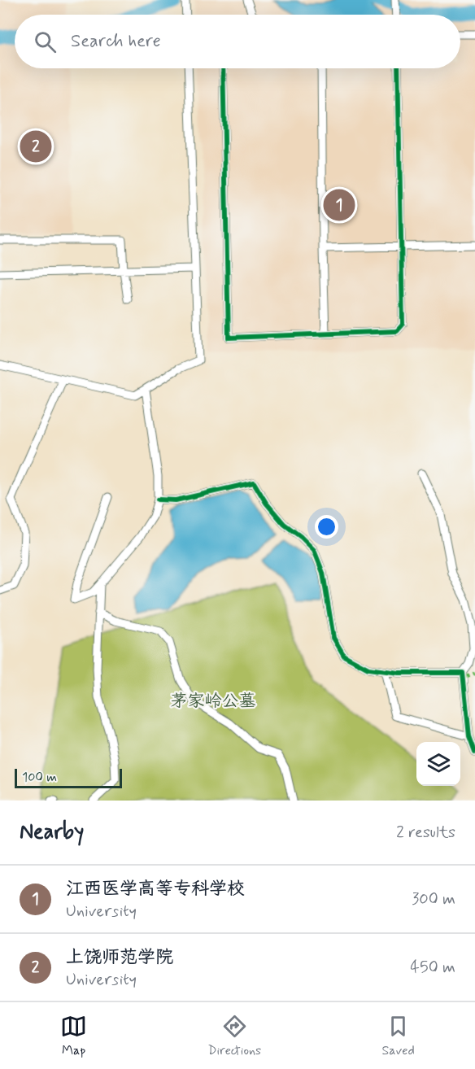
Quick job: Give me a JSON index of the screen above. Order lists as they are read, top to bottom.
{
  "parks": ["茅家岭公墓"],
  "scale_bar": "100 m",
  "page": {
    "search": "Search here",
    "pins": ["2", "1"],
    "scale": "100 m",
    "heading": ["Nearby", "2 results"],
    "list": [
      {
        "mark": "1",
        "name": "江西医学高等专科学校",
        "note": "University",
        "value": "300 m"
      },
      {
        "mark": "2",
        "name": "上饶师范学院",
        "note": "University",
        "value": "450 m"
      }
    ],
    "nav": ["Map", "Directions", "Saved"]
  }
}
